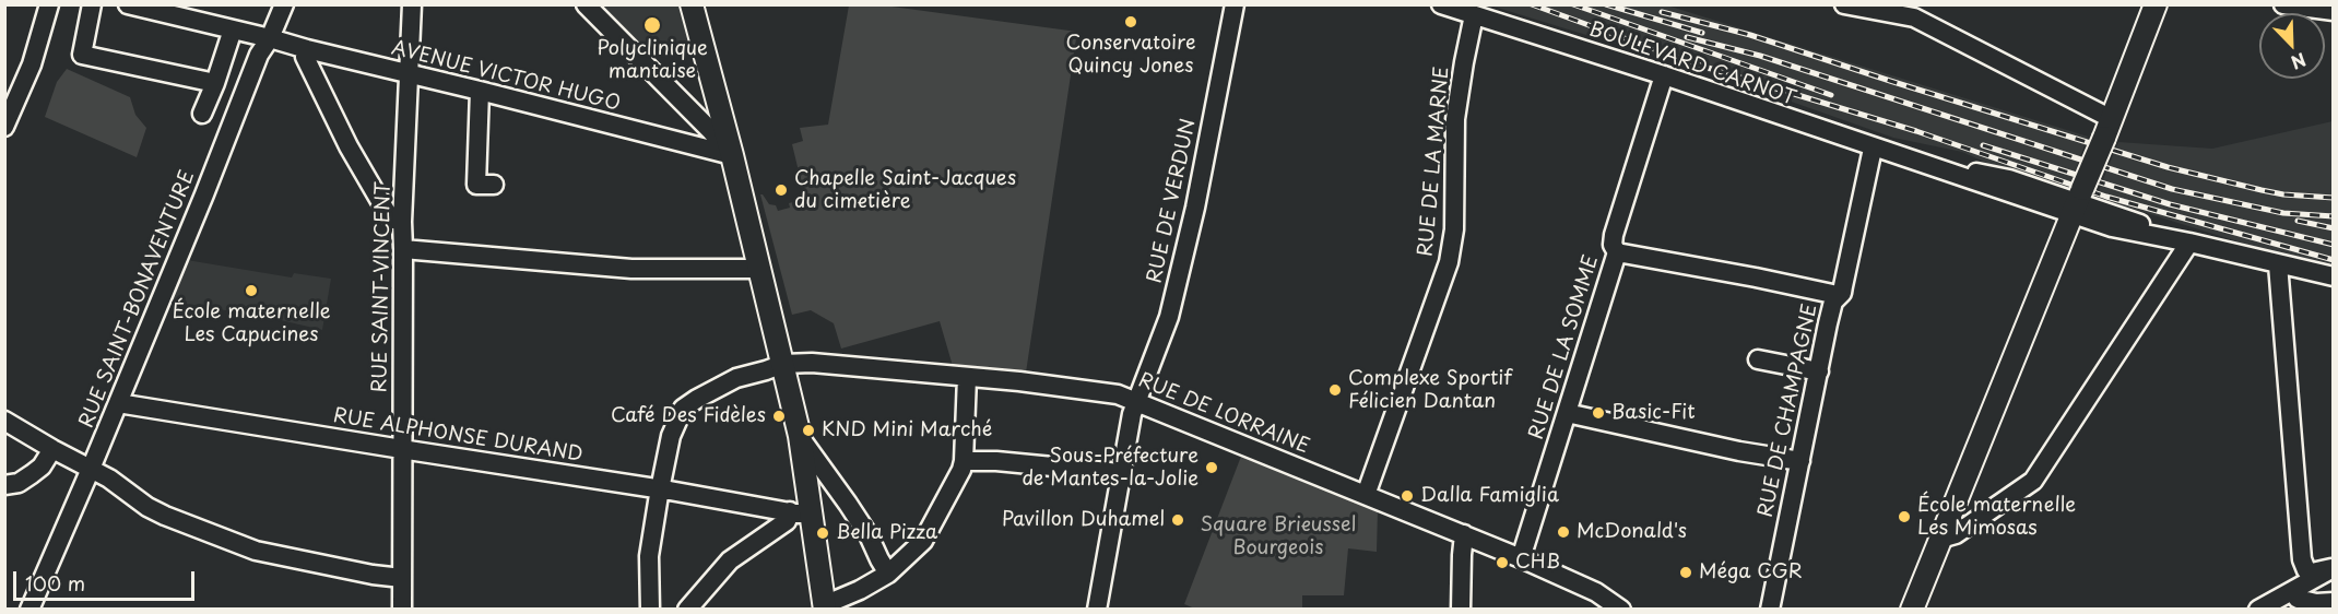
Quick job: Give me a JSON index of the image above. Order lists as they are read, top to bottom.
{
  "streets": {
    "street": [
      "BOULEVARD CARNOT",
      "AVENUE VICTOR HUGO",
      "RUE DE LA MARNE",
      "RUE DE VERDUN",
      "RUE SAINT-VINCENT",
      "RUE SAINT-BONAVENTURE",
      "RUE DE LA SOMME",
      "RUE DE CHAMPAGNE",
      "RUE DE LORRAINE",
      "RUE ALPHONSE DURAND"
    ]
  },
  "crossings": [
    ["BOULEVARD CARNOT", "RUE DE LA MARNE"],
    ["BOULEVARD CARNOT", "RUE DE LA SOMME"],
    ["BOULEVARD CARNOT", "RUE DE CHAMPAGNE"],
    ["AVENUE VICTOR HUGO", "RUE SAINT-VINCENT"],
    ["AVENUE VICTOR HUGO", "RUE SAINT-BONAVENTURE"],
    ["RUE DE LA MARNE", "RUE DE LORRAINE"],
    ["RUE DE VERDUN", "RUE DE LORRAINE"],
    ["RUE SAINT-VINCENT", "RUE ALPHONSE DURAND"],
    ["RUE SAINT-BONAVENTURE", "RUE ALPHONSE DURAND"],
    ["RUE DE LA SOMME", "RUE DE LORRAINE"],
    ["RUE DE LORRAINE", "RUE ALPHONSE DURAND"]
  ],
  "parks": ["Square Brieussel Bourgeois"],
  "places": [
    "Conservatoire Quincy Jones",
    "Polyclinique mantaise",
    "Chapelle Saint-Jacques du cimetière",
    "École maternelle Les Capucines",
    "Complexe Sportif Félicien Dantan",
    "Basic-Fit",
    "Café Des Fidèles",
    "KND Mini Marché",
    "Sous-Préfecture de Mantes-la-Jolie",
    "Dalla Famiglia",
    "École maternelle Les Mimosas",
    "Pavillon Duhamel",
    "McDonald's",
    "Bella Pizza",
    "CHB",
    "Méga CGR"
  ],
  "scale_bar": "100 m",
  "north": "bottom right"
}
